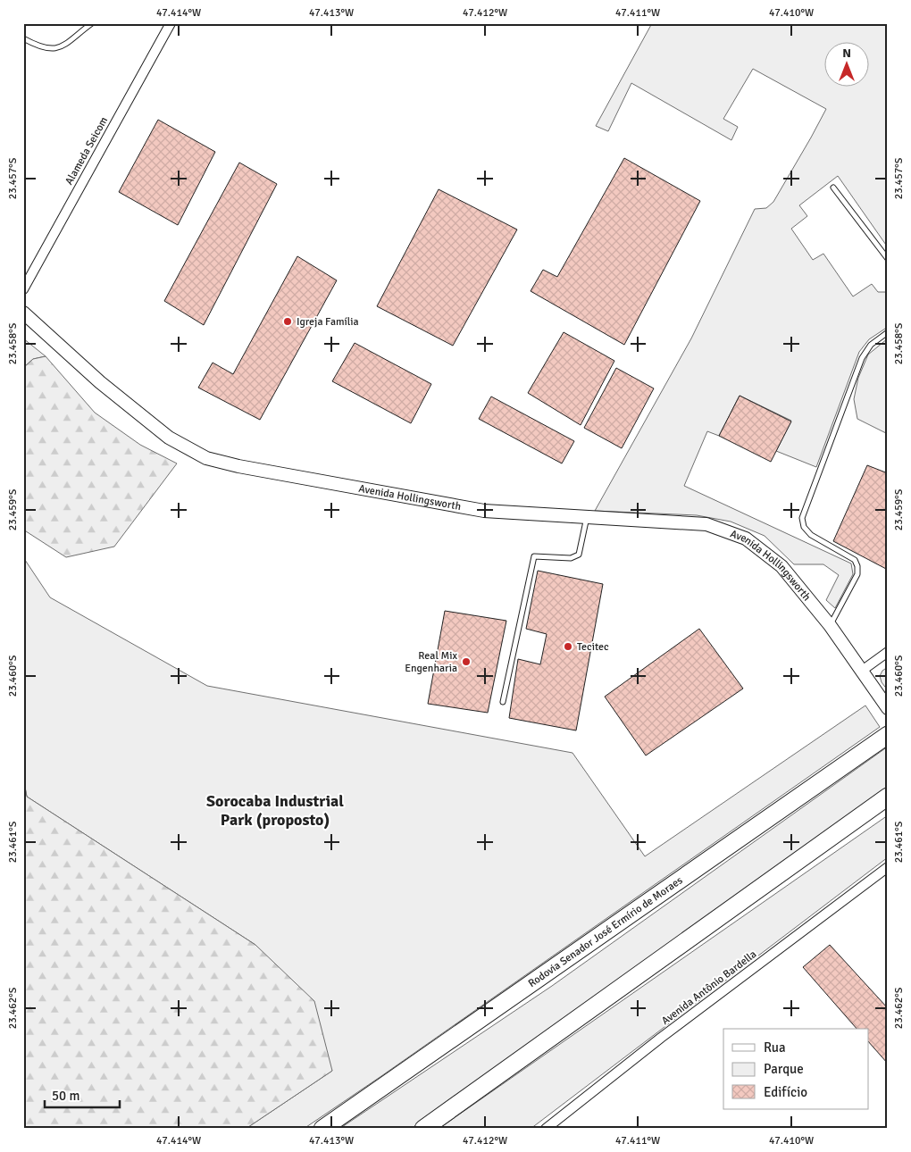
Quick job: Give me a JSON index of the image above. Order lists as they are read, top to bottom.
{
  "streets": {
    "highway": ["Rodovia Senador José Ermírio de Moraes"],
    "main road": ["Avenida Hollingsworth"],
    "street": ["Alameda Seicom", "Avenida Antônio Bardella"]
  },
  "districts": ["Sorocaba Industrial Park (proposto)"],
  "places": ["Igreja Família", "Tecitec", "Real Mix Engenharia"],
  "legend": ["Rua", "Parque", "Edifício"],
  "scale_bar": "50 m",
  "north": "top",
  "coordinates": [
    "47.414°W",
    "47.413°W",
    "47.412°W",
    "47.411°W",
    "47.410°W",
    "23.457°S",
    "23.458°S",
    "23.459°S",
    "23.460°S",
    "23.461°S",
    "23.462°S"
  ]
}
